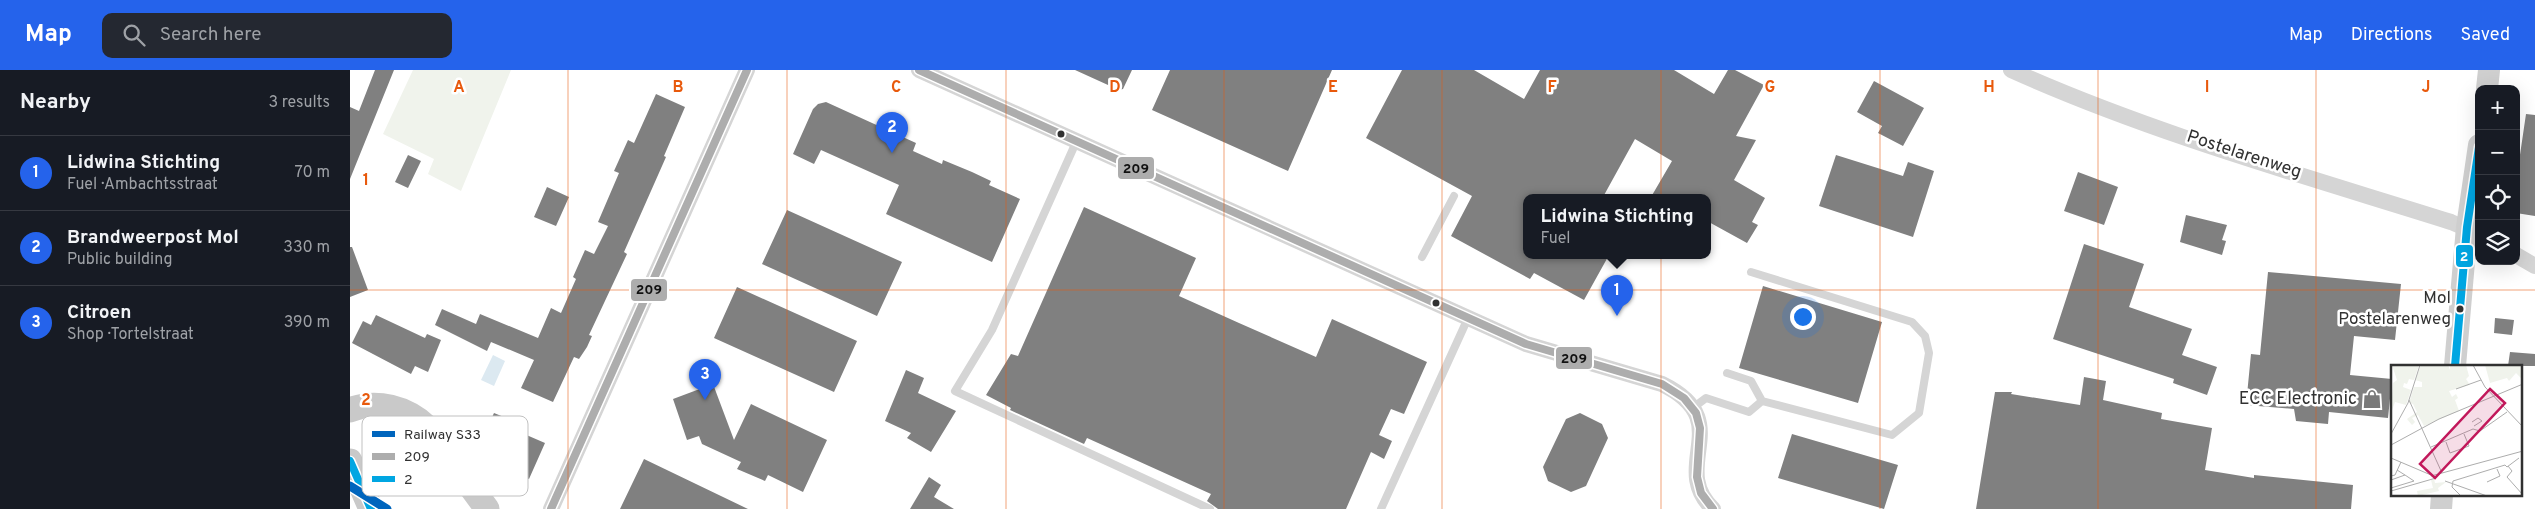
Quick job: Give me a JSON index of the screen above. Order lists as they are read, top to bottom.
{
  "streets": {
    "street": ["Postelarenweg"]
  },
  "places": {
    "other": ["Mol Postelarenweg"],
    "shop": ["ECC Electronic"]
  },
  "lines": ["transit line 209", "transit line 2", "rail line S33"],
  "legend": ["Railway S33", "209", "2"],
  "page": {
    "header": "Map",
    "search": "Search here",
    "nav": ["Map", "Directions", "Saved"],
    "heading": ["Nearby", "3 results"],
    "map_buttons": ["+", "−"],
    "pins": ["2", "1", "3"],
    "list": [
      {
        "mark": "1",
        "name": "Lidwina Stichting",
        "note": "Fuel · Ambachtsstraat",
        "value": "70 m"
      },
      {
        "mark": "2",
        "name": "Brandweerpost Mol",
        "note": "Public building",
        "value": "330 m"
      },
      {
        "mark": "3",
        "name": "Citroen",
        "note": "Shop · Tortelstraat",
        "value": "390 m"
      }
    ],
    "popup": ["Lidwina Stichting", "Fuel"]
  },
  "grid": {
    "columns": [
      "A",
      "B",
      "C",
      "D",
      "E",
      "F",
      "G",
      "H",
      "I",
      "J"
    ],
    "rows": ["1", "2"]
  }
}
